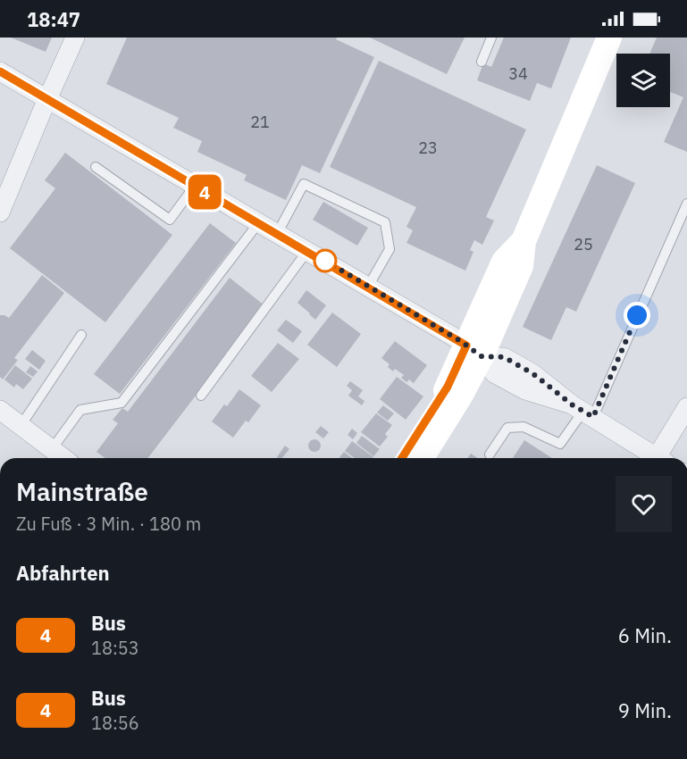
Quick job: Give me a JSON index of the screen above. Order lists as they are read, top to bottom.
{
  "lines": ["bus line 4"],
  "house_numbers": [
    "34",
    "21",
    "23",
    "25"
  ],
  "page": {
    "status": "18:47",
    "on_map": "4",
    "heading": [
      ["Mainstraße", "Zu Fuß · 3 Min. · 180 m"],
      "Abfahrten"
    ],
    "list": [
      {
        "mark": "4",
        "name": "Bus",
        "note": "18:53",
        "value": "6 Min."
      },
      {
        "mark": "4",
        "name": "Bus",
        "note": "18:56",
        "value": "9 Min."
      }
    ]
  }
}
